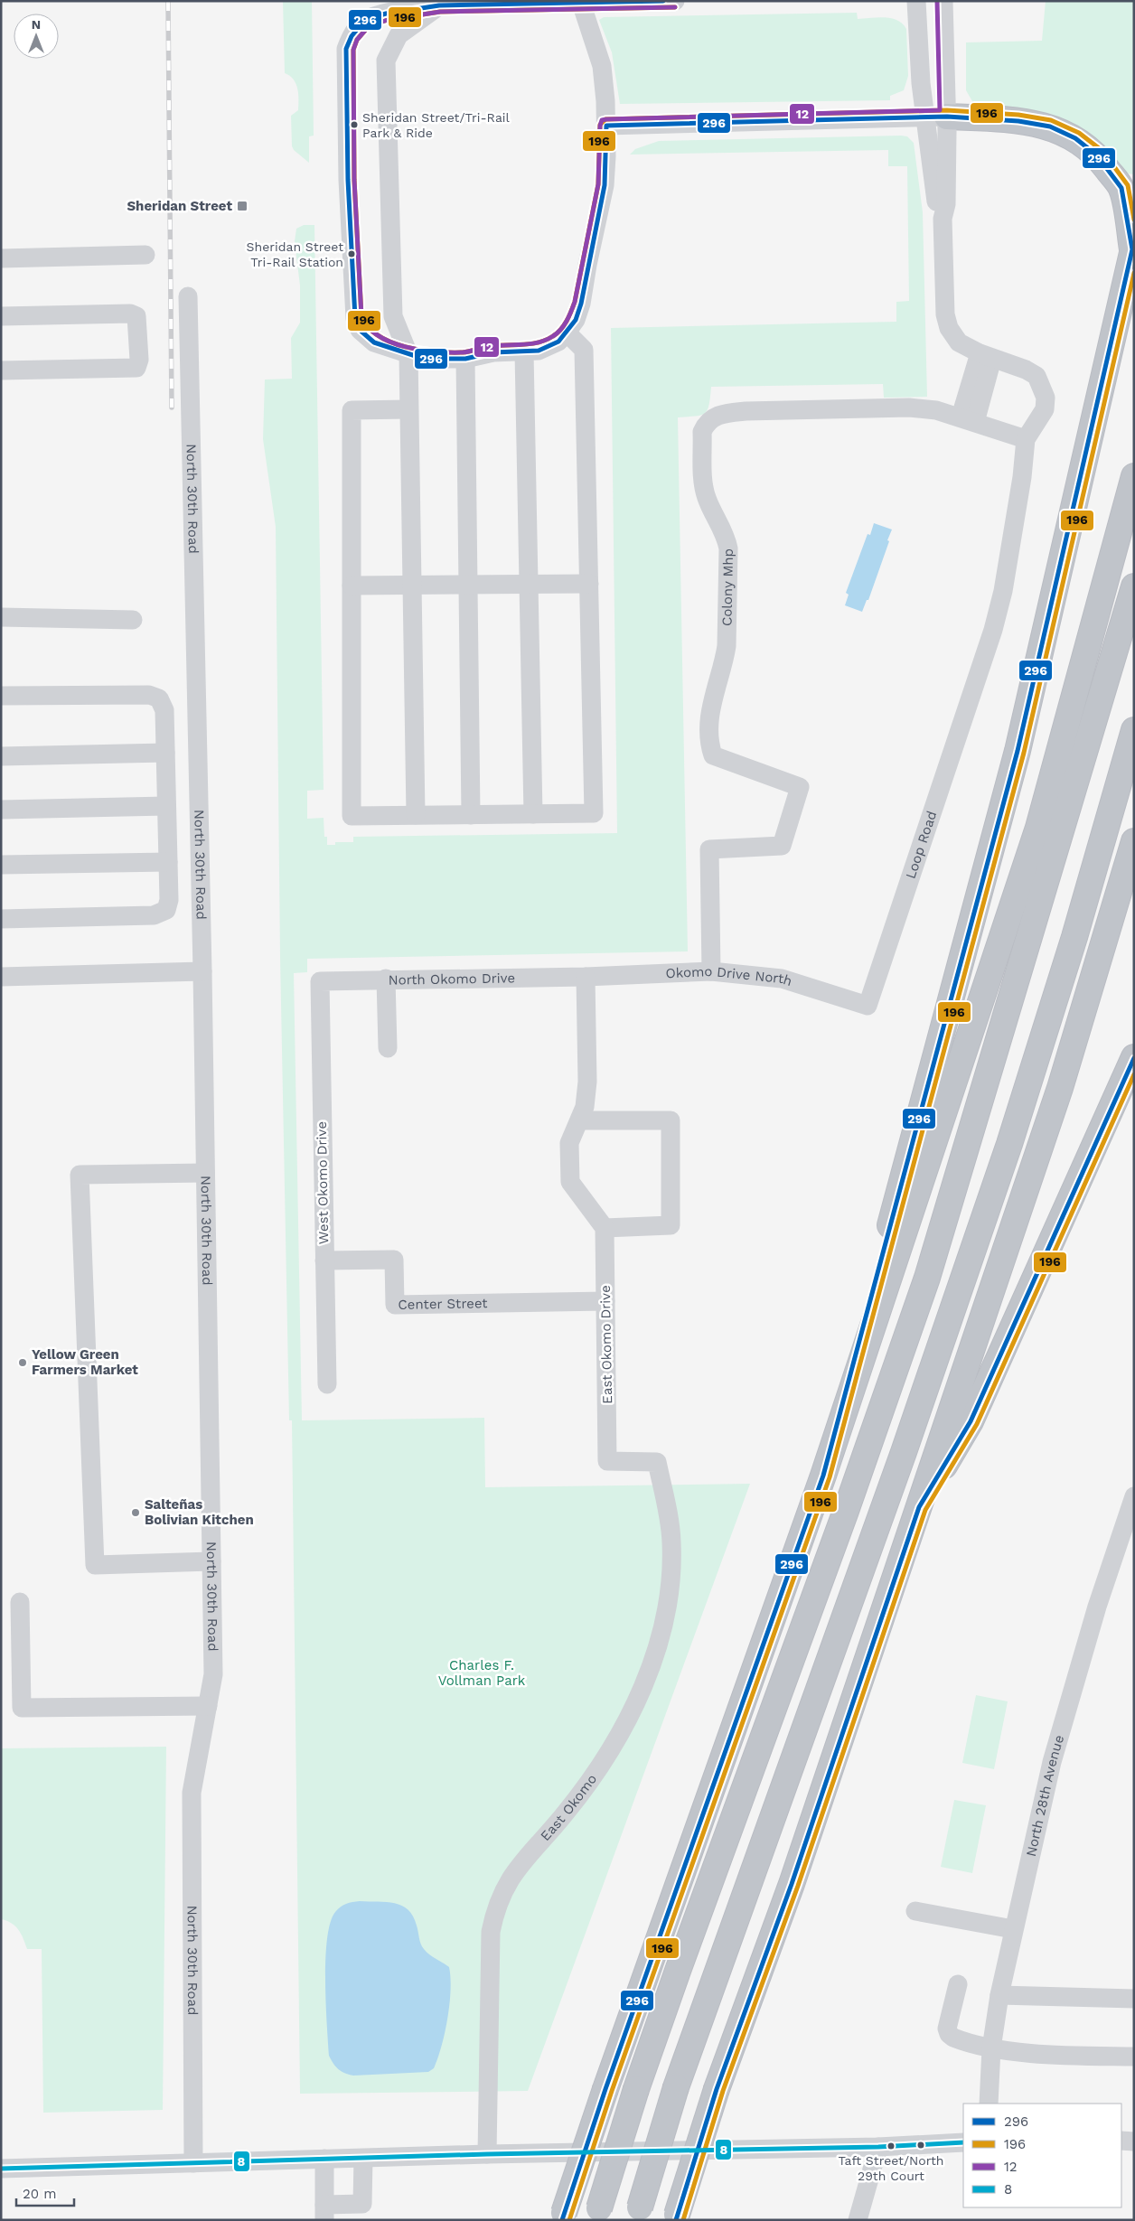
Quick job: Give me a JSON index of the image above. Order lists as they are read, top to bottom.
{
  "streets": {
    "street": [
      "North 30th Road",
      "Colony Mhp",
      "Loop Road",
      "North Okomo Drive",
      "Okomo Drive North",
      "West Okomo Drive",
      "Center Street",
      "East Okomo Drive",
      "North 28th Avenue",
      "East Okomo"
    ]
  },
  "crossings": [
    ["Colony Mhp", "Okomo Drive North"],
    ["Loop Road", "Okomo Drive North"],
    ["North Okomo Drive", "Okomo Drive North"],
    ["North Okomo Drive", "West Okomo Drive"],
    ["West Okomo Drive", "Center Street"],
    ["Center Street", "East Okomo Drive"],
    ["East Okomo Drive", "East Okomo"]
  ],
  "parks": ["Charles F. Vollman Park"],
  "places": {
    "other": [
      "Sheridan Street/Tri-Rail Park & Ride",
      "Sheridan Street Tri-Rail Station",
      "Yellow Green Farmers Market",
      "Salteñas Bolivian Kitchen",
      "Taft Street/North 29th Court"
    ],
    "transit": ["Sheridan Street"]
  },
  "lines": [
    "transit line 296",
    "transit line 12",
    "transit line 196",
    "transit line 8"
  ],
  "legend": [
    "296",
    "196",
    "12",
    "8"
  ],
  "scale_bar": "20 m",
  "north": "top"
}
